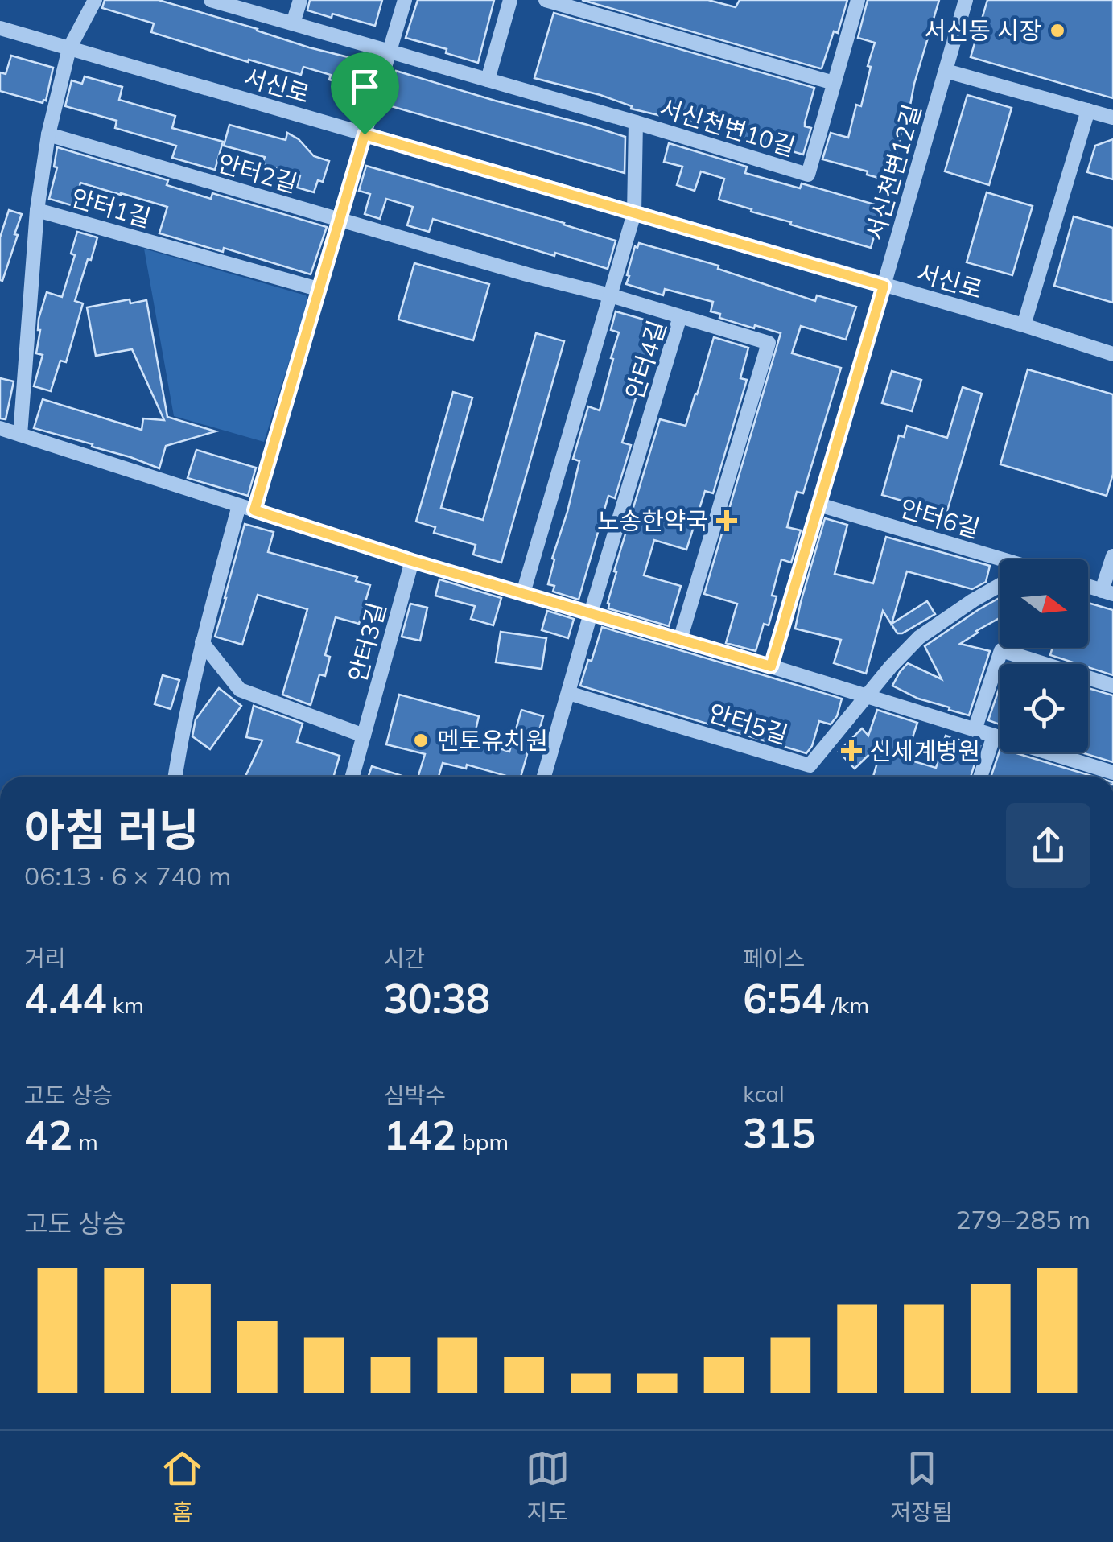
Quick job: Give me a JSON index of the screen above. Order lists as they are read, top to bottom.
{
  "streets": {
    "street": [
      "서신로",
      "서신천변10길",
      "서신천변12길",
      "안터2길",
      "안터1길",
      "안터4길",
      "안터6길",
      "안터3길",
      "안터5길"
    ]
  },
  "crossings": [
    ["서신로", "서신천변12길"],
    ["서신로", "안터1길"],
    ["안터2길", "안터1길"],
    ["안터4길", "안터5길"]
  ],
  "places": {
    "other": ["서신동 시장", "멘토유치원"],
    "health": ["노송한약국", "신세계병원"]
  },
  "north": "right",
  "page": {
    "heading": ["아침 러닝", "06:13 · 6 × 740 m"],
    "stats": [
      ["거리", "4.44 km"],
      ["시간", "30:38"],
      ["페이스", "6:54 /km"],
      ["고도 상승", "42 m"],
      ["심박수", "142 bpm"],
      ["kcal", "315"]
    ],
    "chart": ["고도 상승", "279–285 m"],
    "tabs": ["홈", "지도", "저장됨"]
  }
}
